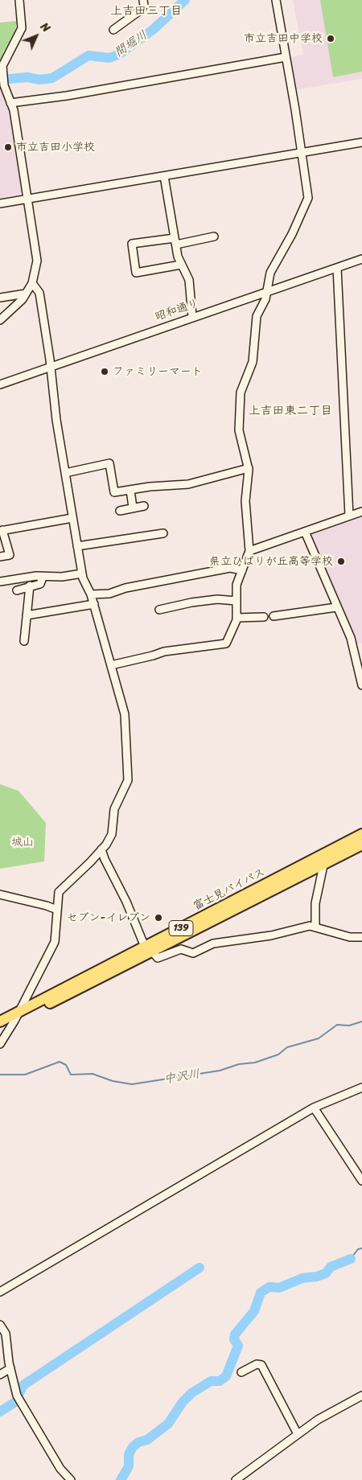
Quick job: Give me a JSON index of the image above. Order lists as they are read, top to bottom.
{
  "streets": {
    "highway": ["富士見バイパス", "139"],
    "street": ["昭和通り"]
  },
  "districts": ["上吉田三丁目", "上吉田東二丁目"],
  "water": ["間堀川", "中沢川"],
  "parks": ["城山"],
  "places": [
    "市立吉田中学校",
    "市立吉田小学校",
    "ファミリーマート",
    "県立ひばりが丘高等学校",
    "セブン-イレブン"
  ],
  "north": "top right"
}
